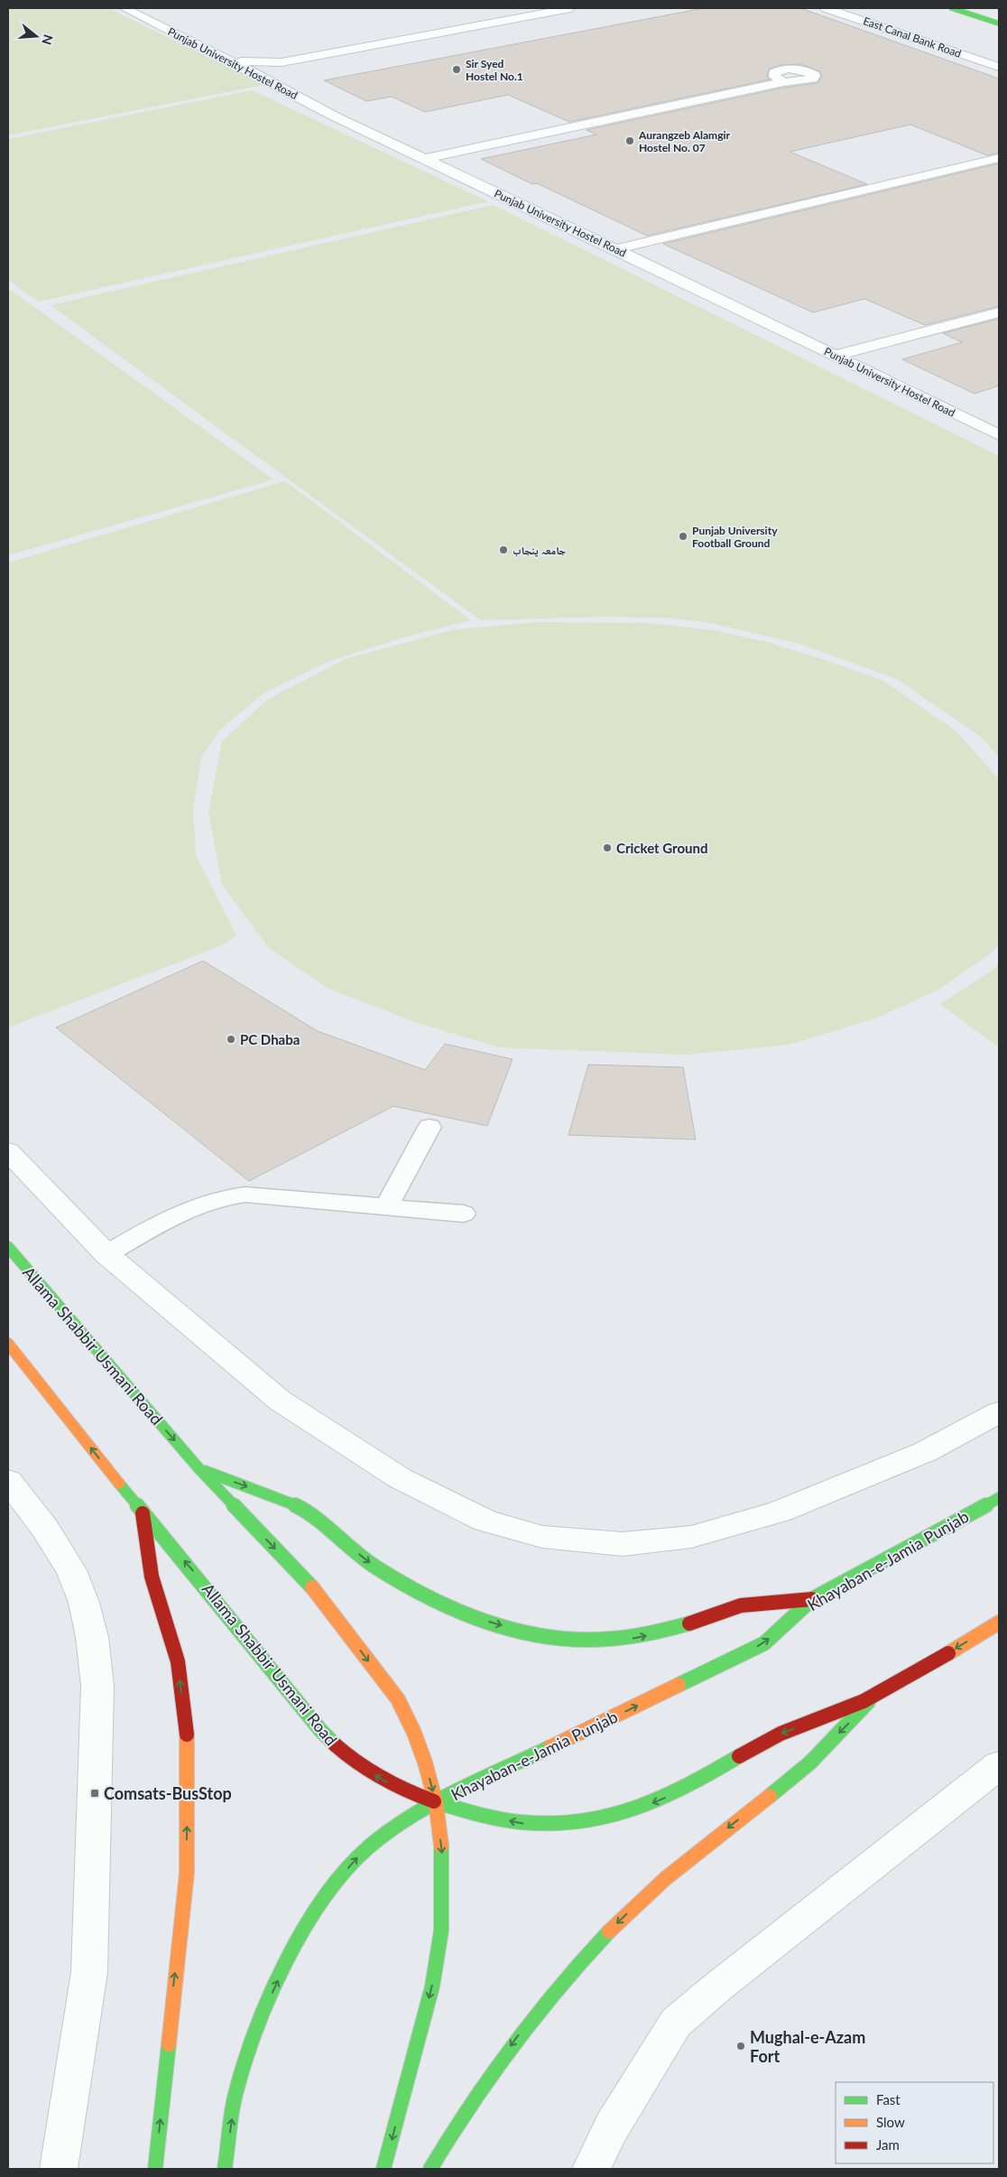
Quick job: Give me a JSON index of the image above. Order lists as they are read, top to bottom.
{
  "streets": {
    "main road": ["Allama Shabbir Usmani Road", "Khayaban-e-Jamia Punjab"],
    "street": ["East Canal Bank Road", "Punjab University Hostel Road"]
  },
  "crossings": [
    ["Allama Shabbir Usmani Road", "Khayaban-e-Jamia Punjab"]
  ],
  "places": {
    "other": [
      "Sir Syed Hostel No.1",
      "Aurangzeb Alamgir Hostel No. 07",
      "Punjab University Football Ground",
      "جامعہ پنجاب",
      "Cricket Ground",
      "PC Dhaba",
      "Mughal-e-Azam Fort"
    ],
    "transit": ["Comsats-BusStop"]
  },
  "legend": ["Fast", "Slow", "Jam"],
  "north": "right"
}
